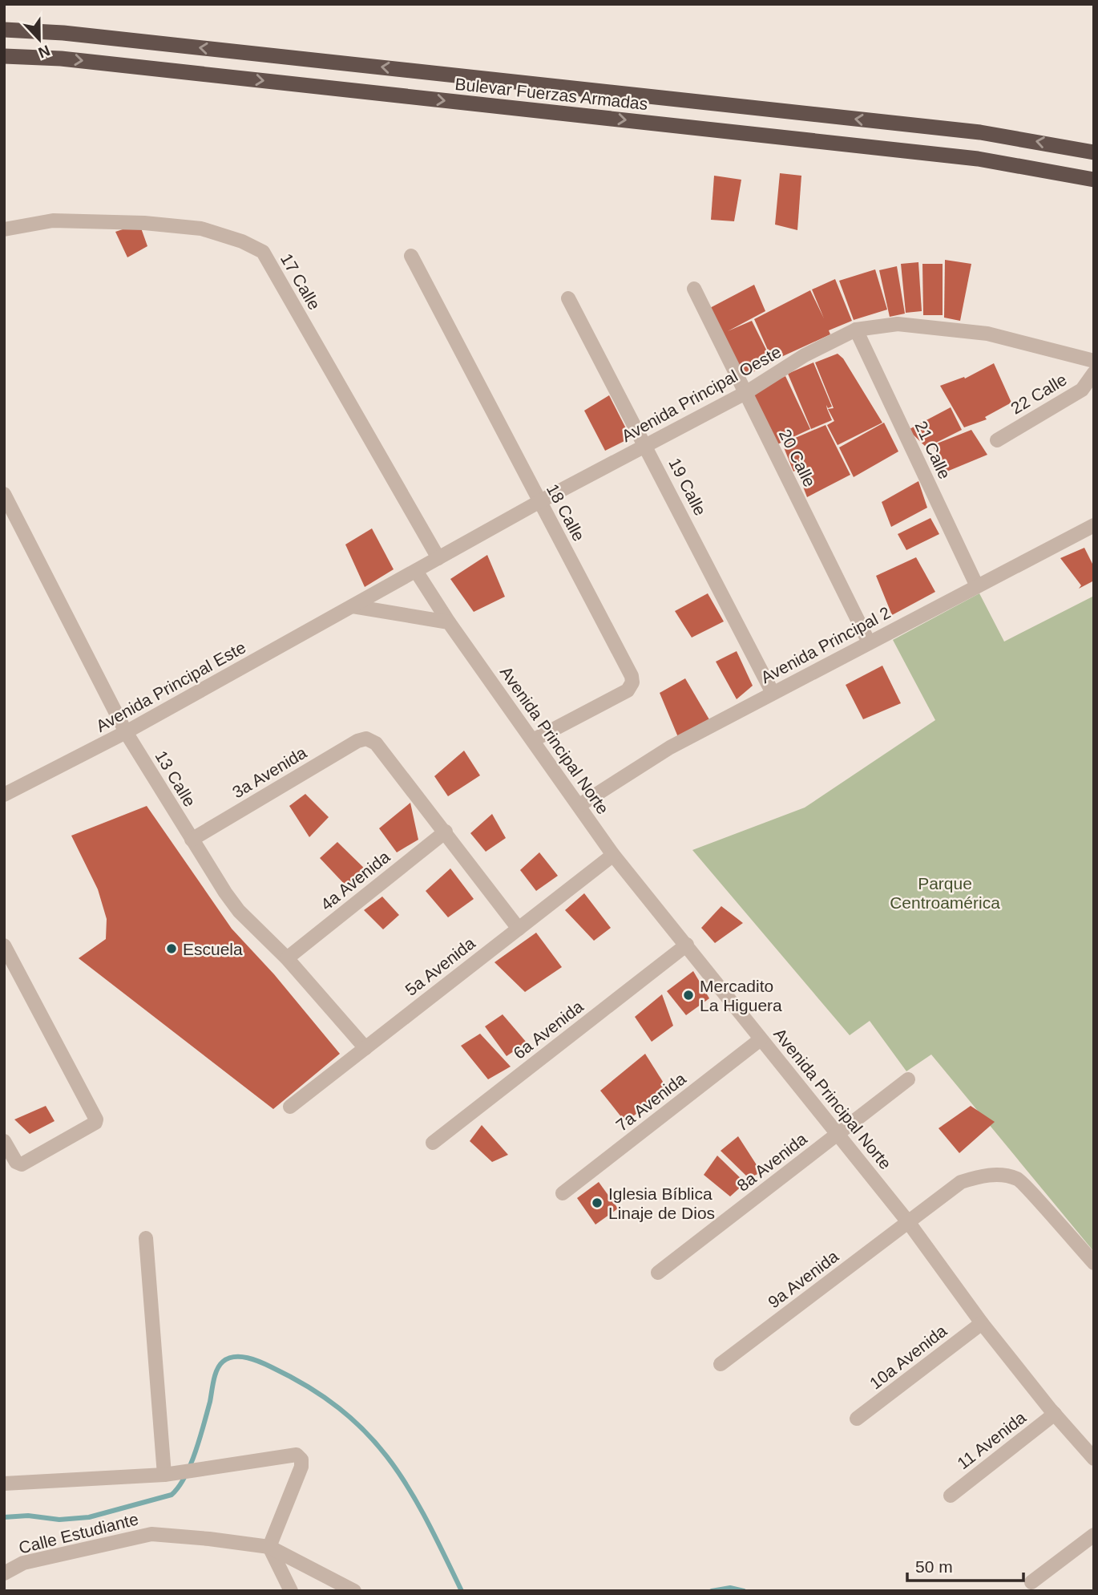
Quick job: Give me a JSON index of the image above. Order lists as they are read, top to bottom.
{
  "streets": {
    "highway": ["Bulevar Fuerzas Armadas"],
    "street": [
      "17 Calle",
      "Avenida Principal Oeste",
      "22 Calle",
      "21 Calle",
      "20 Calle",
      "19 Calle",
      "18 Calle",
      "Avenida Principal 2",
      "Avenida Principal Este",
      "Avenida Principal Norte",
      "3a Avenida",
      "13 Calle",
      "4a Avenida",
      "5a Avenida",
      "6a Avenida",
      "7a Avenida",
      "8a Avenida",
      "9a Avenida",
      "10a Avenida",
      "11 Avenida",
      "Calle Estudiante"
    ]
  },
  "crossings": [
    ["17 Calle", "Avenida Principal Oeste"],
    ["Avenida Principal Oeste", "21 Calle"],
    ["Avenida Principal Oeste", "20 Calle"],
    ["Avenida Principal Oeste", "19 Calle"],
    ["Avenida Principal Oeste", "18 Calle"],
    ["Avenida Principal Oeste", "Avenida Principal Este"],
    ["Avenida Principal Oeste", "Avenida Principal Norte"],
    ["21 Calle", "Avenida Principal 2"],
    ["20 Calle", "Avenida Principal 2"],
    ["19 Calle", "Avenida Principal 2"],
    ["18 Calle", "Avenida Principal Norte"],
    ["Avenida Principal 2", "Avenida Principal Norte"],
    ["Avenida Principal Este", "13 Calle"],
    ["Avenida Principal Norte", "5a Avenida"],
    ["Avenida Principal Norte", "6a Avenida"],
    ["Avenida Principal Norte", "7a Avenida"],
    ["Avenida Principal Norte", "8a Avenida"],
    ["Avenida Principal Norte", "9a Avenida"],
    ["Avenida Principal Norte", "10a Avenida"],
    ["Avenida Principal Norte", "11 Avenida"],
    ["3a Avenida", "13 Calle"],
    ["3a Avenida", "4a Avenida"],
    ["13 Calle", "4a Avenida"],
    ["13 Calle", "5a Avenida"]
  ],
  "parks": ["Parque Centroamérica"],
  "places": ["Escuela", "Mercadito La Higuera", "Iglesia Bíblica Linaje de Dios"],
  "scale_bar": "50 m",
  "north": "bottom"
}
